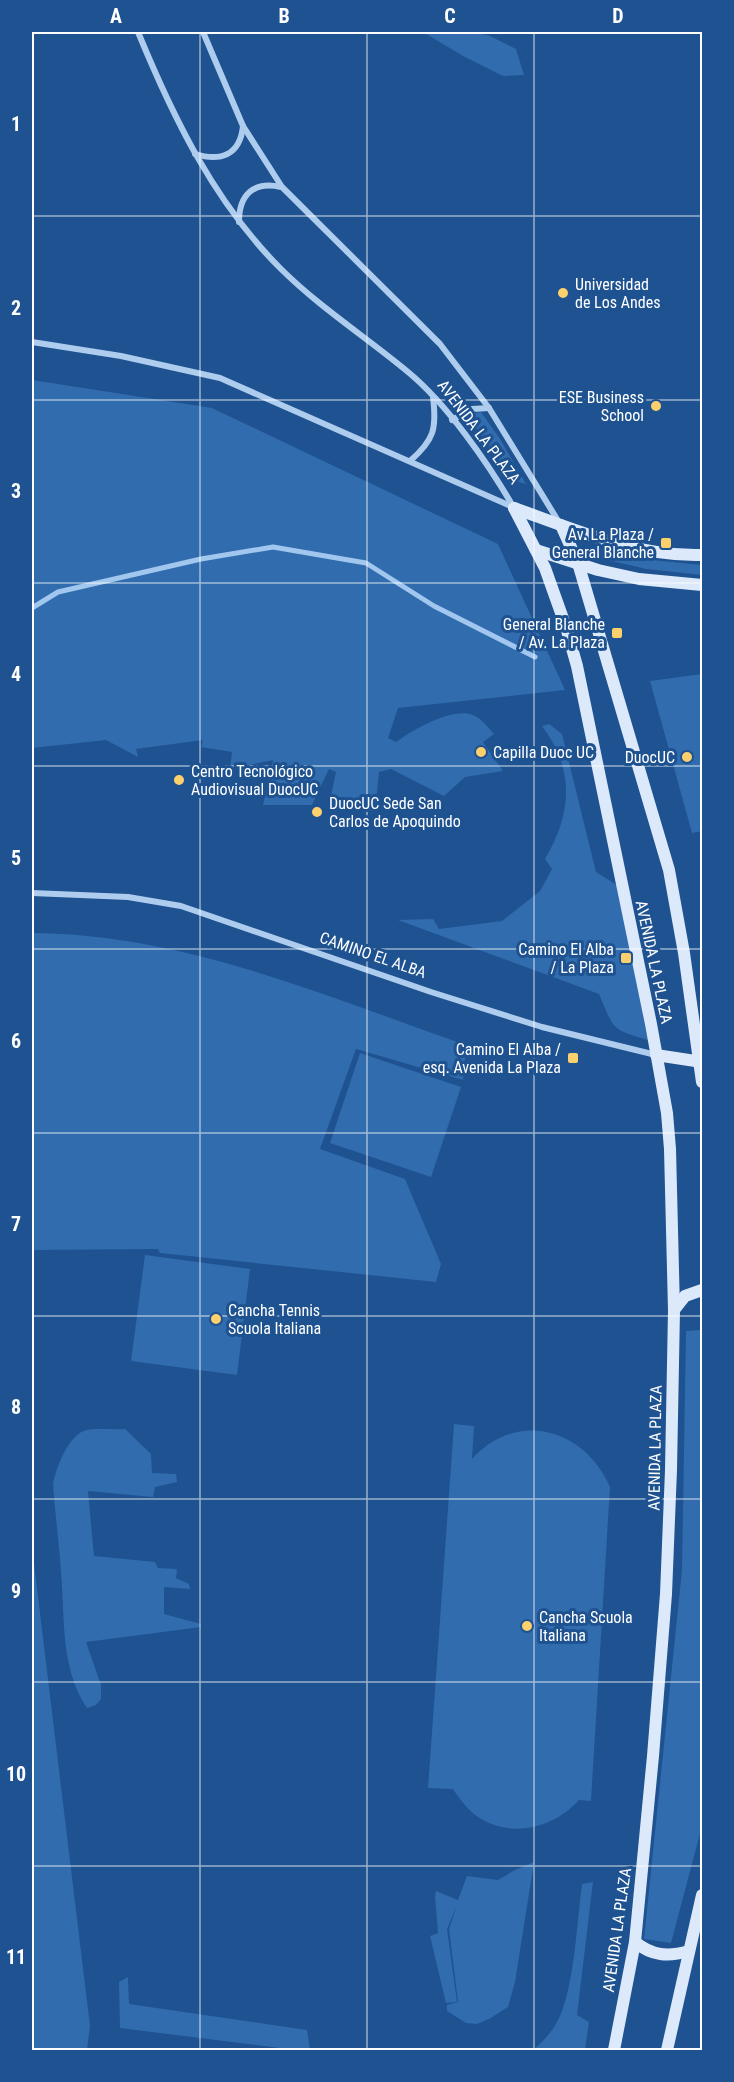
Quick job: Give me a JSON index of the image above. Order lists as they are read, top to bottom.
{
  "streets": {
    "main road": ["AVENIDA LA PLAZA", "CAMINO EL ALBA"]
  },
  "crossings": [
    ["AVENIDA LA PLAZA", "CAMINO EL ALBA"]
  ],
  "places": {
    "other": [
      "Universidad de Los Andes",
      "ESE Business School",
      "Capilla Duoc UC",
      "DuocUC",
      "Centro Tecnológico Audiovisual DuocUC",
      "DuocUC Sede San Carlos de Apoquindo",
      "Cancha Tennis Scuola Italiana",
      "Cancha Scuola Italiana"
    ],
    "transit": [
      "Av. La Plaza / General Blanche",
      "General Blanche / Av. La Plaza",
      "Camino El Alba / La Plaza",
      "Camino El Alba / esq. Avenida La Plaza"
    ]
  },
  "grid": {
    "columns": [
      "A",
      "B",
      "C",
      "D"
    ],
    "rows": [
      "1",
      "2",
      "3",
      "4",
      "5",
      "6",
      "7",
      "8",
      "9",
      "10",
      "11"
    ]
  }
}
